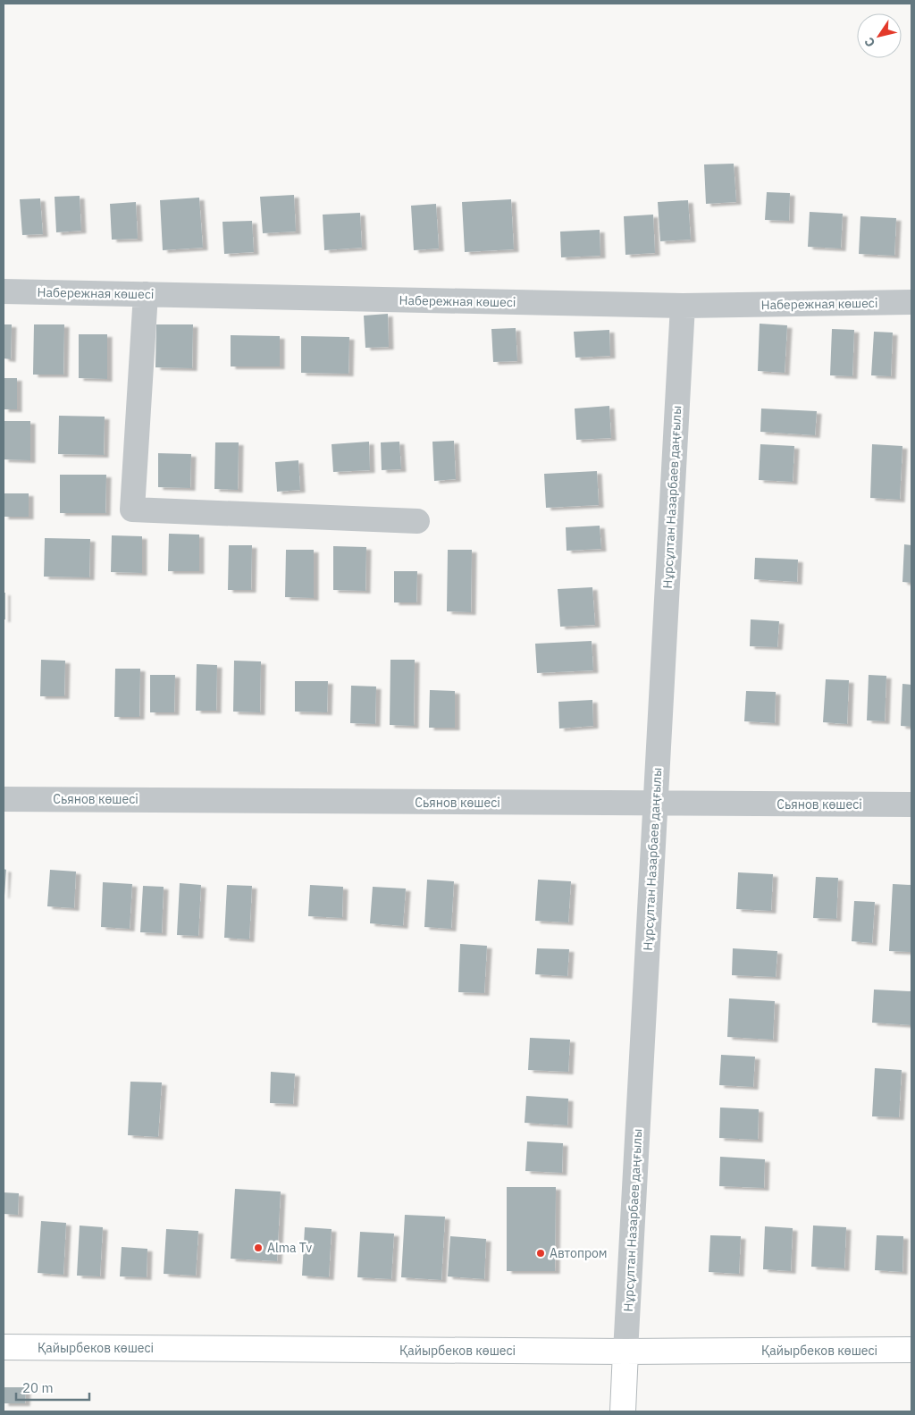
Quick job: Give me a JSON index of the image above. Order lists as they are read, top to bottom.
{
  "streets": {
    "main road": ["Нұрсұлтан Назарбаев даңғылы", "Қайырбеков көшесі"],
    "street": ["Набережная көшесі", "Сьянов көшесі"]
  },
  "crossings": [
    ["Набережная көшесі", "Нұрсұлтан Назарбаев даңғылы"],
    ["Нұрсұлтан Назарбаев даңғылы", "Сьянов көшесі"],
    ["Нұрсұлтан Назарбаев даңғылы", "Қайырбеков көшесі"]
  ],
  "places": ["Alma Tv", "Автопром"],
  "scale_bar": "20 m",
  "north": "bottom left"
}
